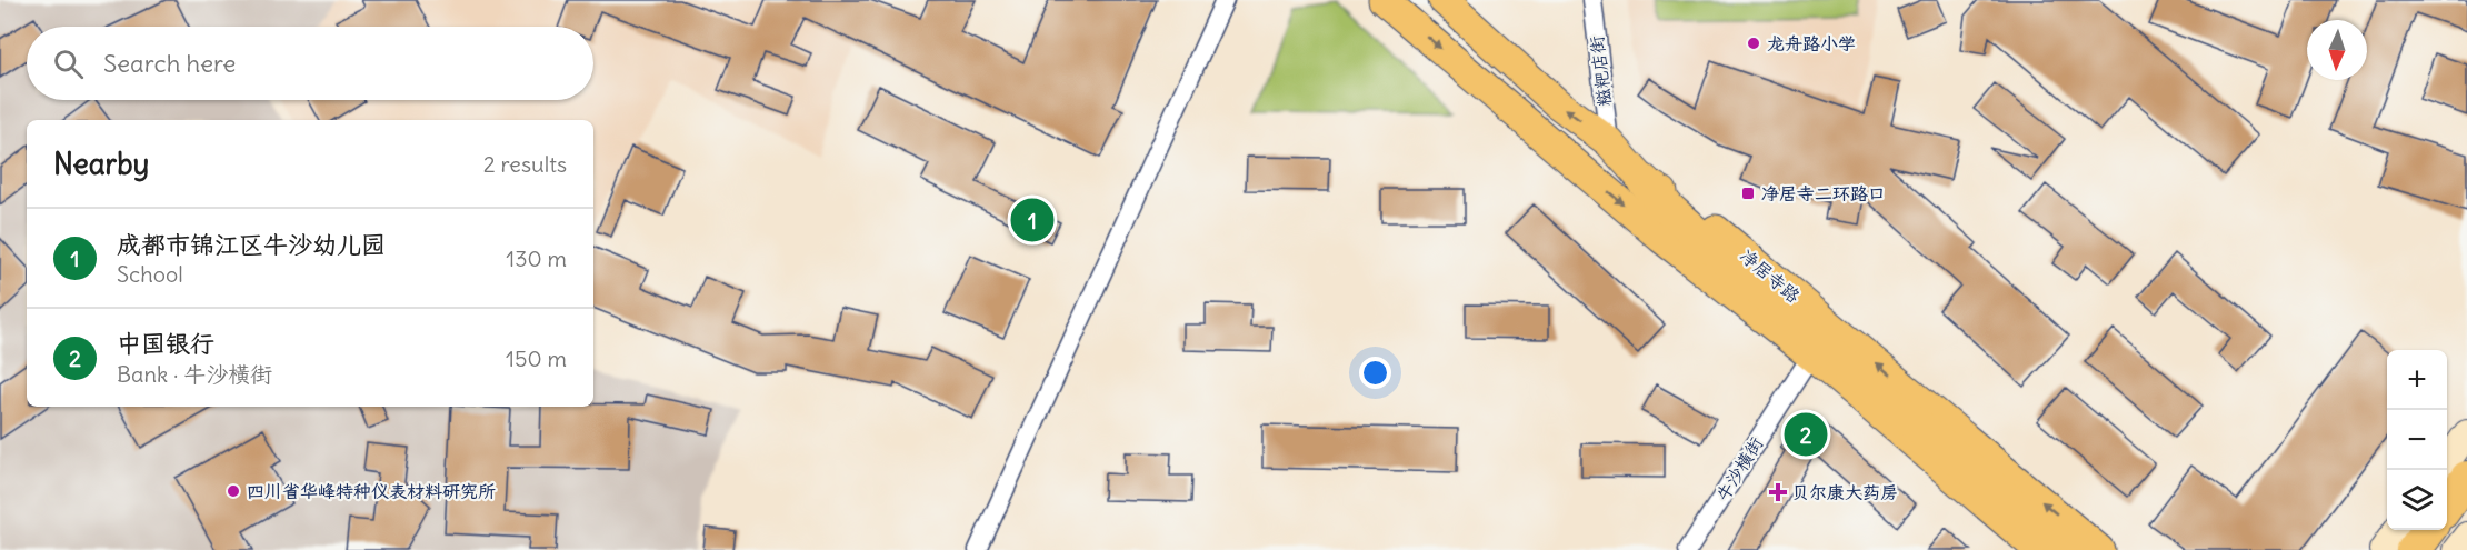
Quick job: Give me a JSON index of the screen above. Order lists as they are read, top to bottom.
{
  "streets": {
    "main road": ["净居寺路"],
    "street": ["糍粑店街", "牛沙横街"]
  },
  "crossings": [
    ["糍粑店街", "净居寺路"],
    ["净居寺路", "牛沙横街"]
  ],
  "places": {
    "other": ["龙舟路小学", "四川省华峰特种仪表材料研究所"],
    "transit": ["净居寺二环路口"],
    "health": ["贝尔康大药房"]
  },
  "north": "bottom",
  "page": {
    "search": "Search here",
    "heading": ["Nearby", "2 results"],
    "pins": ["1", "2"],
    "list": [
      {
        "mark": "1",
        "name": "成都市锦江区牛沙幼儿园",
        "note": "School",
        "value": "130 m"
      },
      {
        "mark": "2",
        "name": "中国银行",
        "note": "Bank · 牛沙横街",
        "value": "150 m"
      }
    ],
    "map_buttons": ["+", "−"]
  }
}
